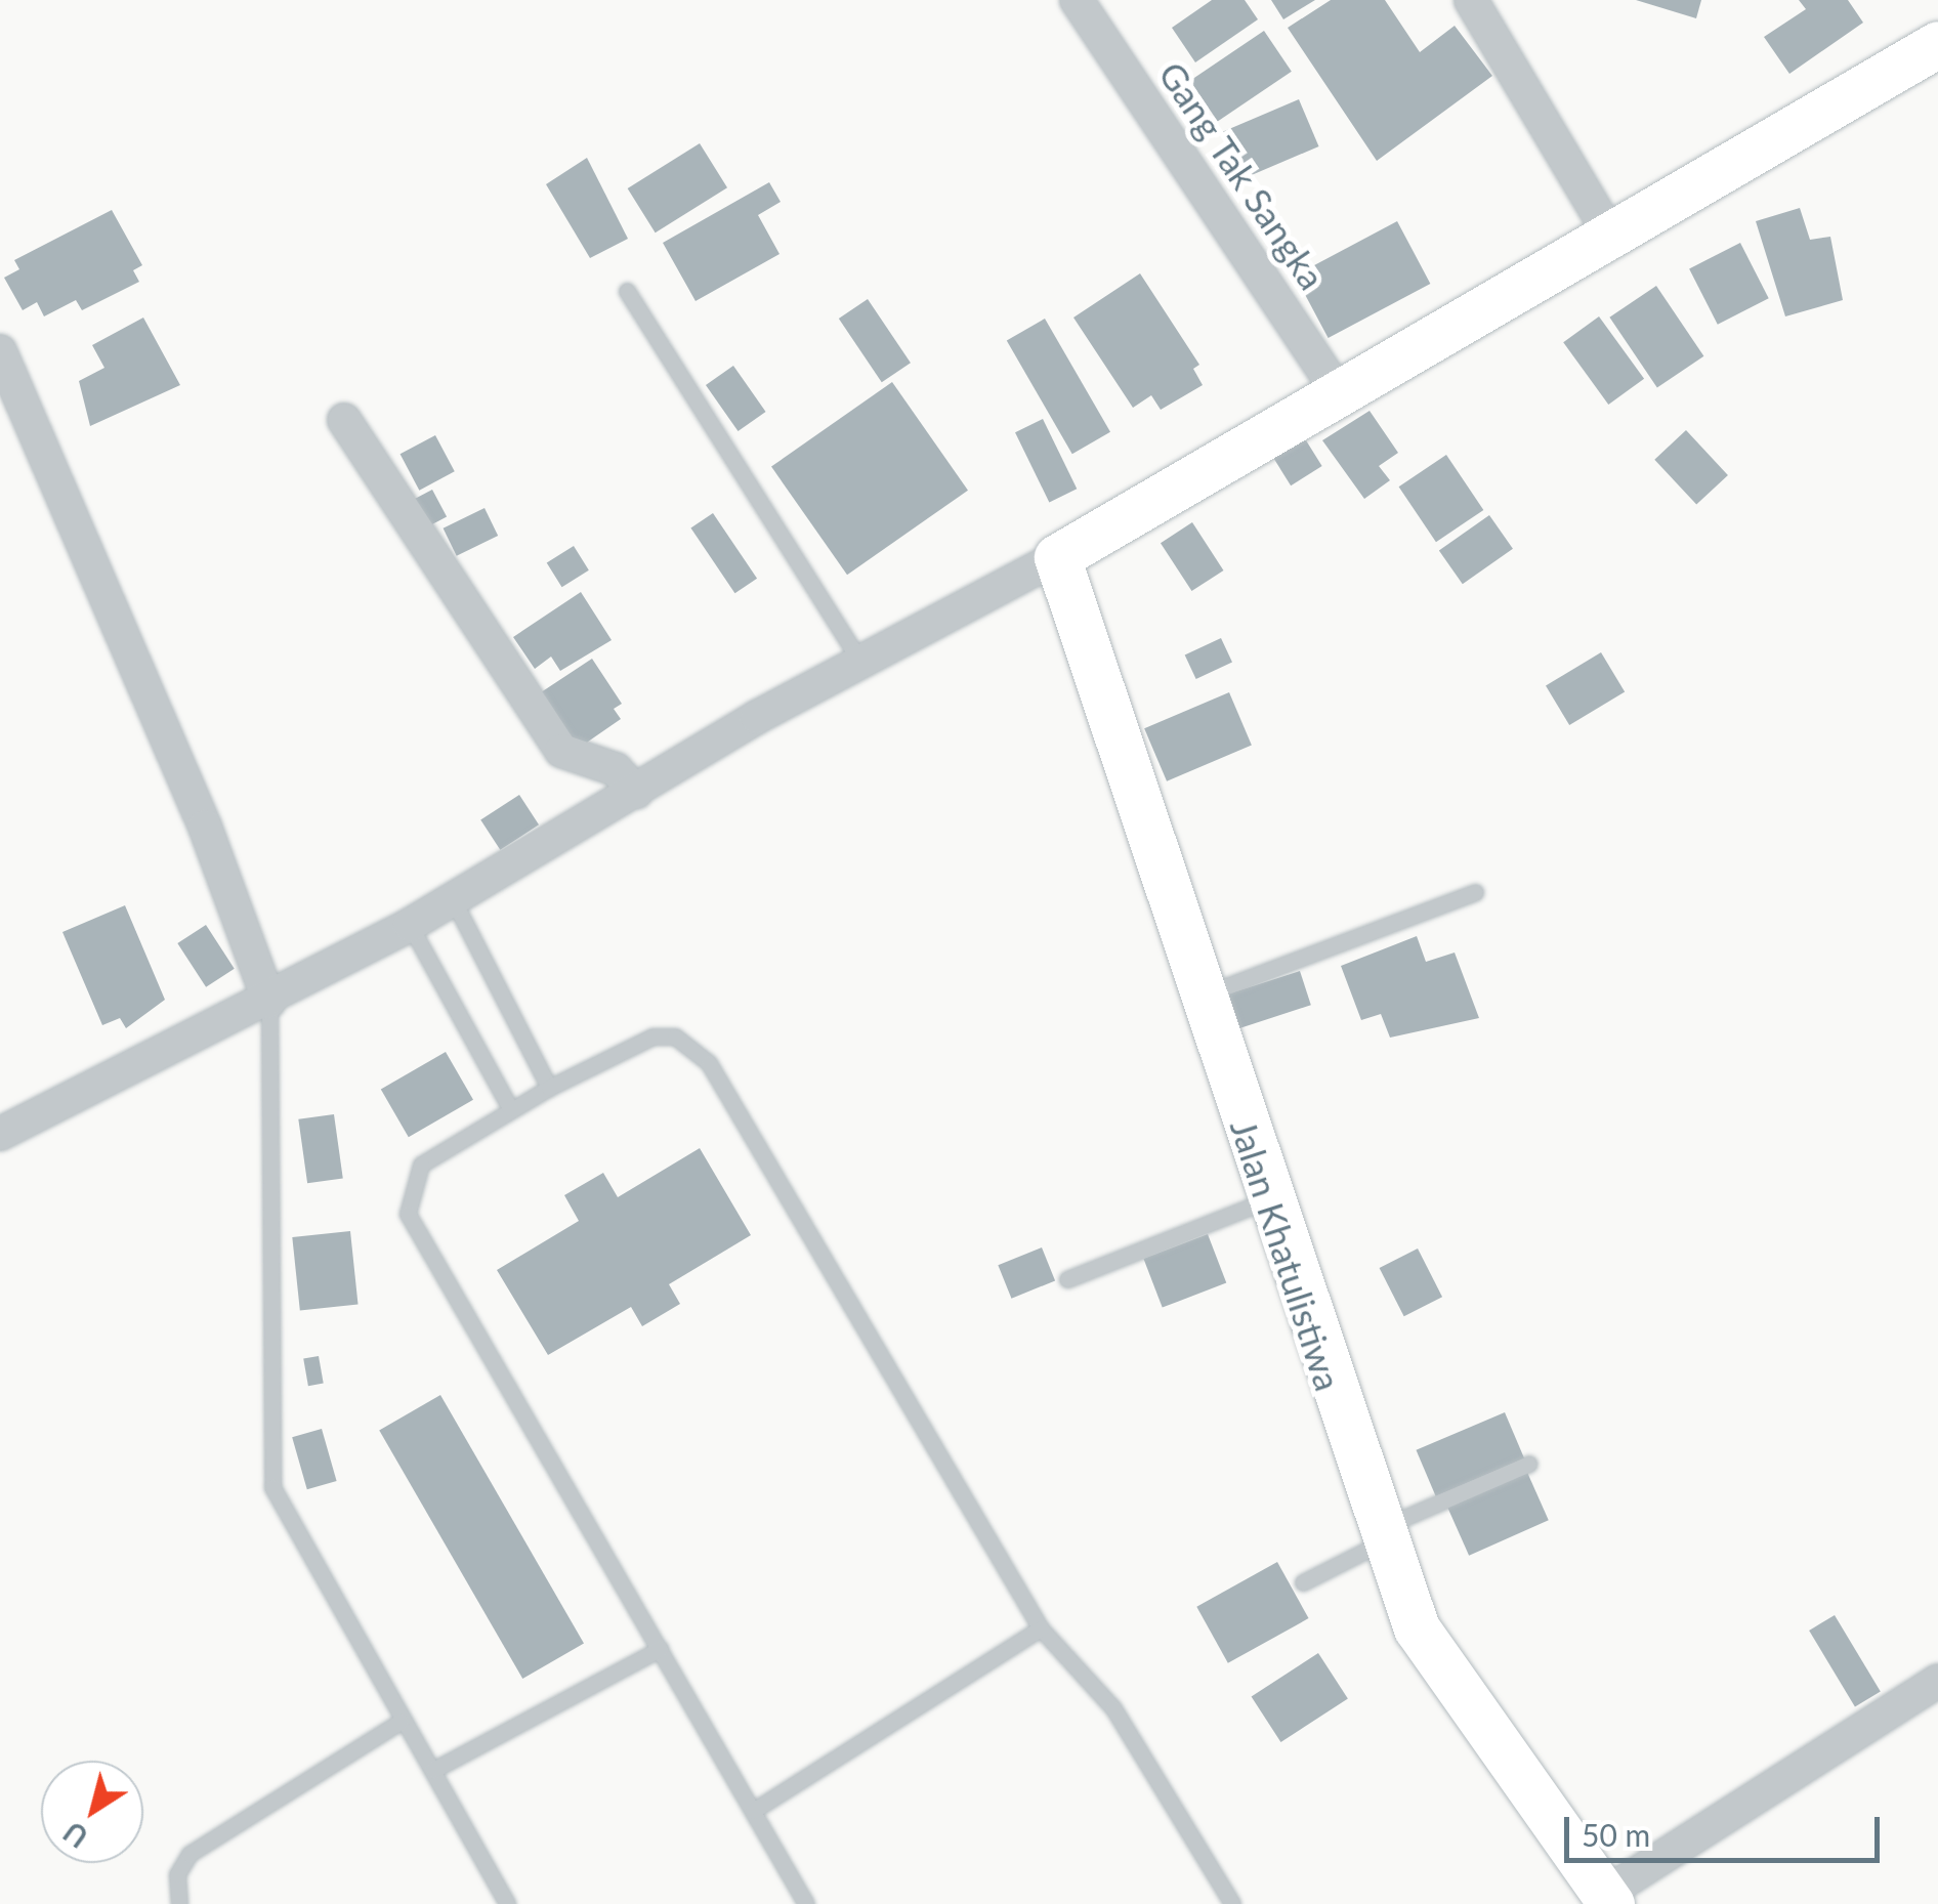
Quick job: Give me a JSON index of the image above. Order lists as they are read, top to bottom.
{
  "streets": {
    "street": ["Gang Tak Sangka", "Jalan Khatulistiwa"]
  },
  "scale_bar": "50 m",
  "north": "bottom left"
}
